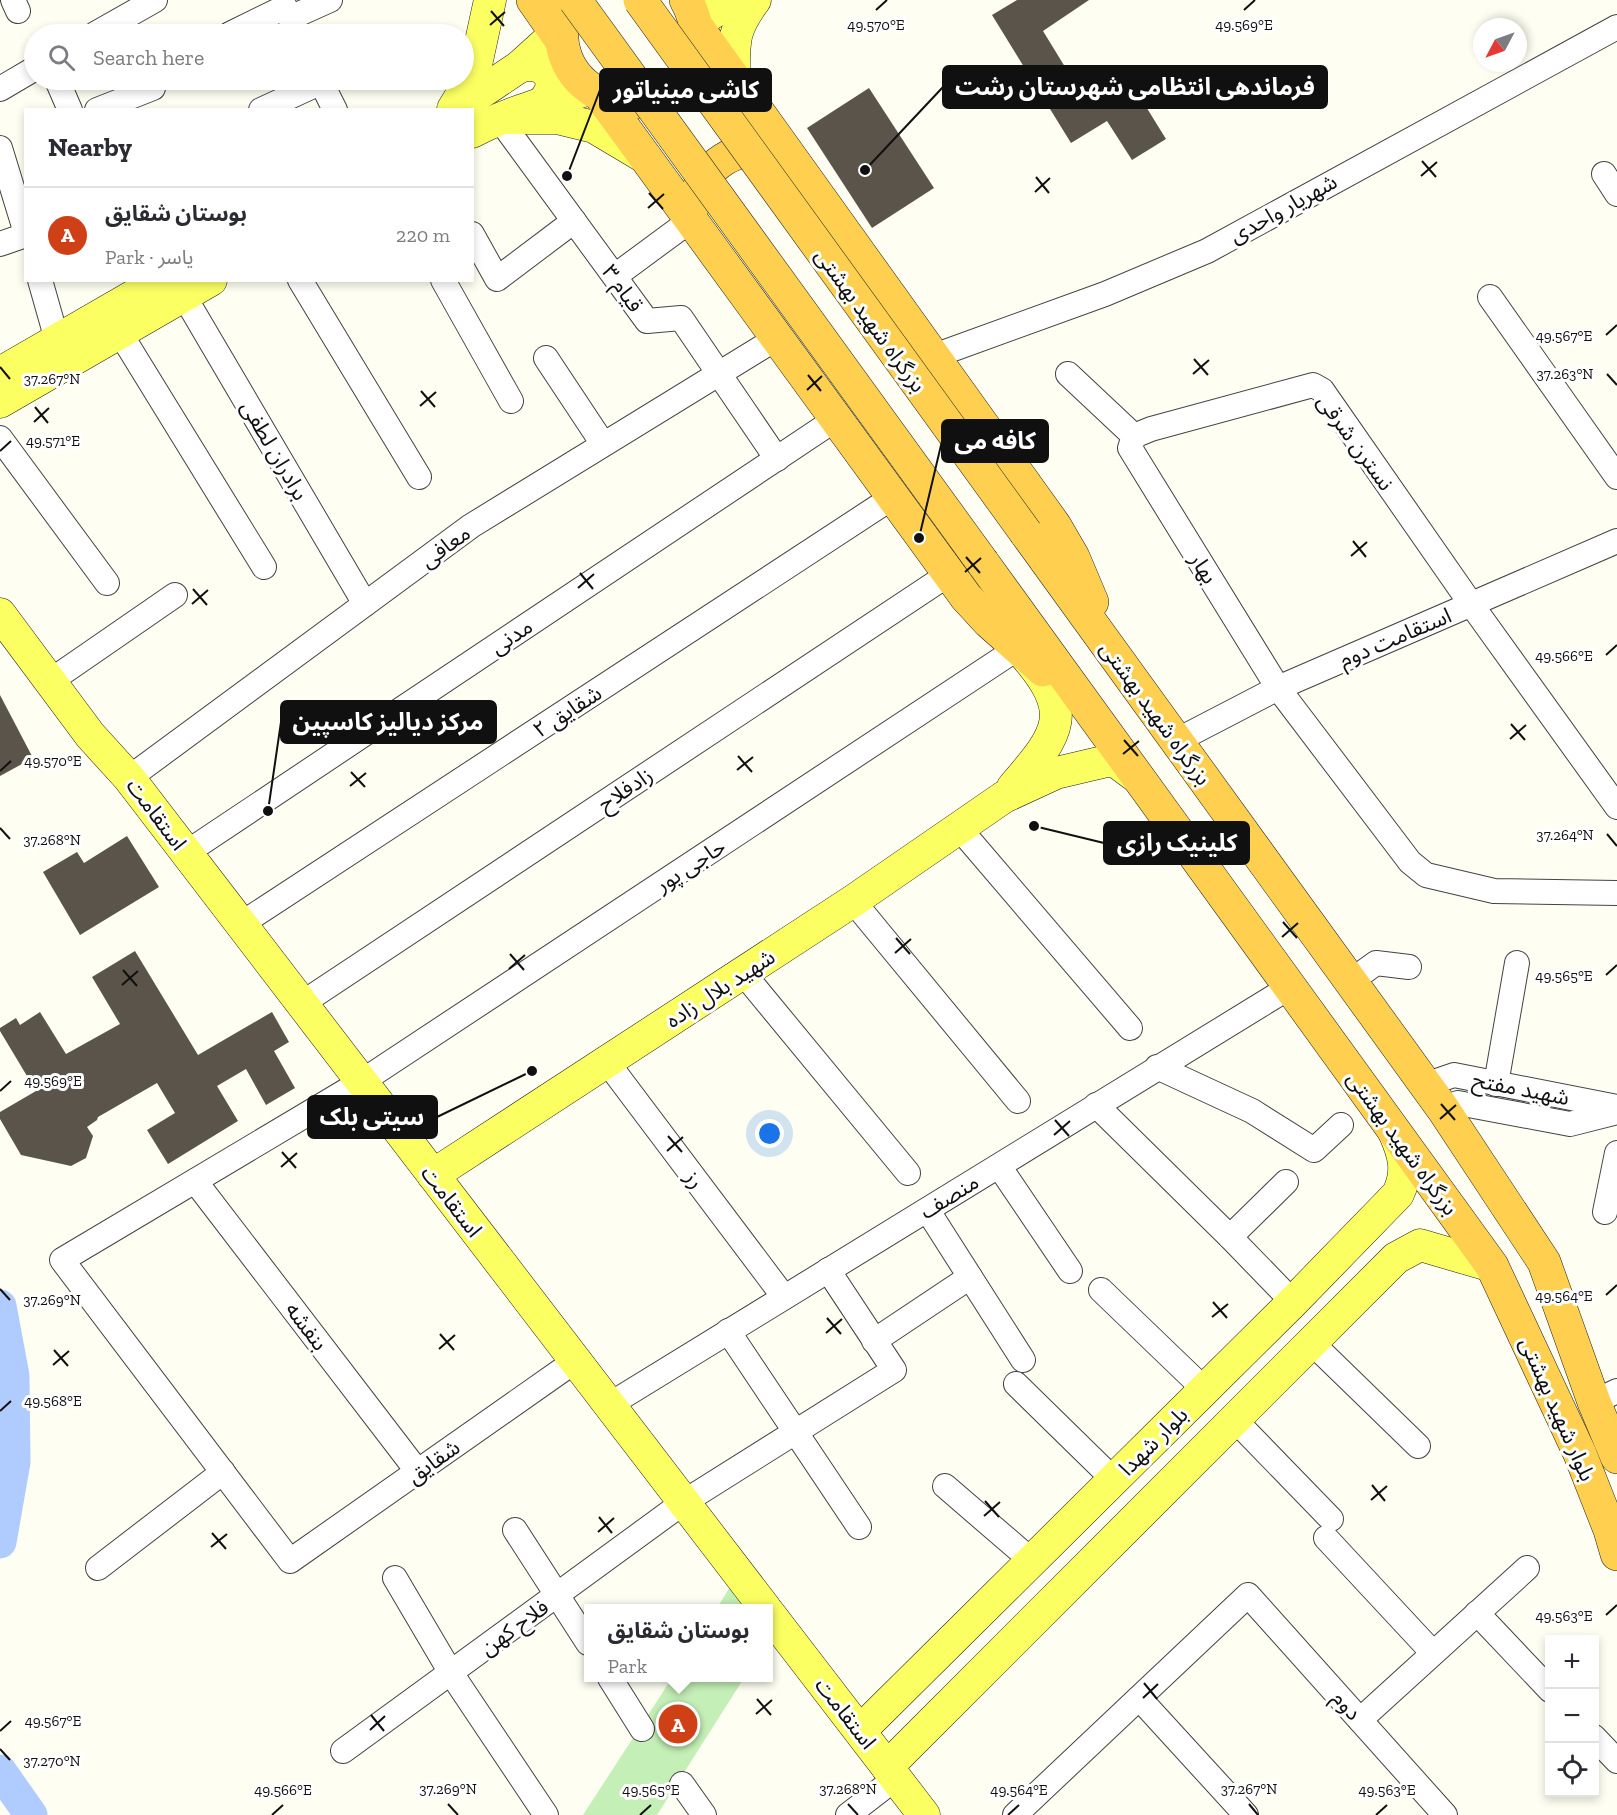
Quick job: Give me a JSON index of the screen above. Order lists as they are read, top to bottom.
{
  "streets": {
    "highway": ["بزرگراه شهید بهشتی", "بلوار شهید بهشتی"],
    "main road": ["استقامت", "شهید بلال زاده", "بلوار شهدا"],
    "street": [
      "شهریار واحدی",
      "قیام ۳",
      "نسترن شرقی",
      "برادران لطفی",
      "معافی",
      "بهار",
      "مدنی",
      "استقامت دوم",
      "شقایق ۲",
      "زادفلاح",
      "حاجی پور",
      "شهید مفتح",
      "رز",
      "منصف",
      "بنفشه",
      "شقایق",
      "فلاح کهن",
      "دوم"
    ]
  },
  "crossings": [
    ["قیام ۳", "معافی"],
    ["قیام ۳", "مدنی"],
    ["بزرگراه شهید بهشتی", "استقامت دوم"],
    ["بزرگراه شهید بهشتی", "شهید بلال زاده"],
    ["بزرگراه شهید بهشتی", "شهید مفتح"],
    ["بزرگراه شهید بهشتی", "منصف"],
    ["بزرگراه شهید بهشتی", "بلوار شهید بهشتی"],
    ["بزرگراه شهید بهشتی", "بلوار شهدا"],
    ["نسترن شرقی", "بهار"],
    ["نسترن شرقی", "استقامت دوم"],
    ["برادران لطفی", "معافی"],
    ["معافی", "استقامت"],
    ["بهار", "استقامت دوم"],
    ["مدنی", "استقامت"],
    ["شقایق ۲", "استقامت"],
    ["زادفلاح", "استقامت"],
    ["استقامت", "حاجی پور"],
    ["استقامت", "شهید بلال زاده"],
    ["استقامت", "منصف"],
    ["استقامت", "بلوار شهدا"],
    ["استقامت", "شقایق"],
    ["استقامت", "فلاح کهن"],
    ["حاجی پور", "شهید بلال زاده"],
    ["شهید بلال زاده", "رز"],
    ["رز", "منصف"],
    ["بنفشه", "شقایق"],
    ["بلوار شهید بهشتی", "بلوار شهدا"]
  ],
  "places": [
    "فرماندهی انتظامی شهرستان رشت",
    "کاشی مینیاتور",
    "کافه می",
    "مرکز دیالیز کاسپین",
    "کلینیک رازی",
    "سیتی بلک"
  ],
  "north": "bottom left",
  "page": {
    "search": "Search here",
    "heading": "Nearby",
    "list": [
      {
        "mark": "A",
        "name": "بوستان شقایق",
        "note": "Park · یاسر",
        "value": "220 m"
      }
    ],
    "popup": ["بوستان شقایق", "Park"],
    "map_buttons": ["+", "−"],
    "pins": "A"
  },
  "coordinates": [
    "49.570°E",
    "49.569°E",
    "49.567°E",
    "37.263°N",
    "37.267°N",
    "49.571°E",
    "49.566°E",
    "37.264°N",
    "37.268°N",
    "49.565°E",
    "49.564°E",
    "37.269°N",
    "49.568°E",
    "49.563°E",
    "37.270°N"
  ]
}
